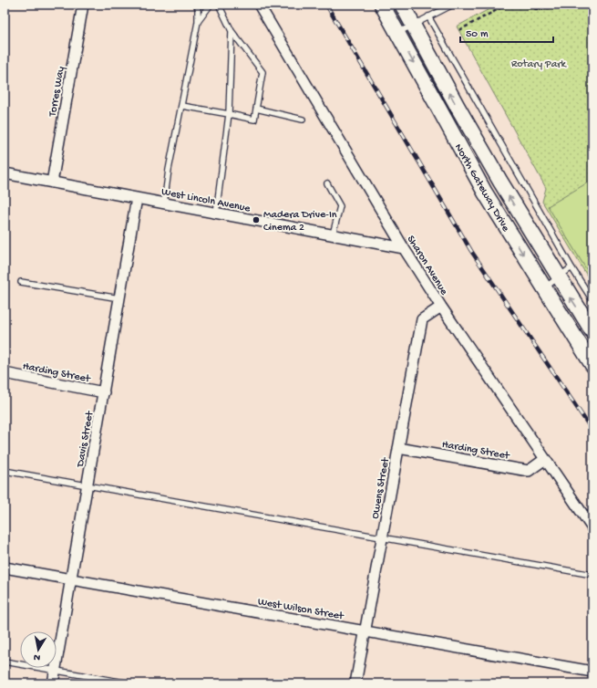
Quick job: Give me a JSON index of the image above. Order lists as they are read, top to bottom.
{
  "streets": {
    "main road": ["North Gateway Drive"],
    "street": [
      "Torres Way",
      "West Lincoln Avenue",
      "Sharon Avenue",
      "Harding Street",
      "Davis Street",
      "Owens Street",
      "West Wilson Street"
    ]
  },
  "crossings": [
    ["Torres Way", "West Lincoln Avenue"],
    ["West Lincoln Avenue", "Sharon Avenue"],
    ["West Lincoln Avenue", "Davis Street"],
    ["Sharon Avenue", "Harding Street"],
    ["Sharon Avenue", "Owens Street"],
    ["Harding Street", "Davis Street"],
    ["Harding Street", "Owens Street"],
    ["Davis Street", "West Wilson Street"],
    ["Owens Street", "West Wilson Street"]
  ],
  "parks": ["Rotary Park"],
  "places": ["Madera Drive-In Cinema 2"],
  "scale_bar": "50 m",
  "north": "bottom"
}
